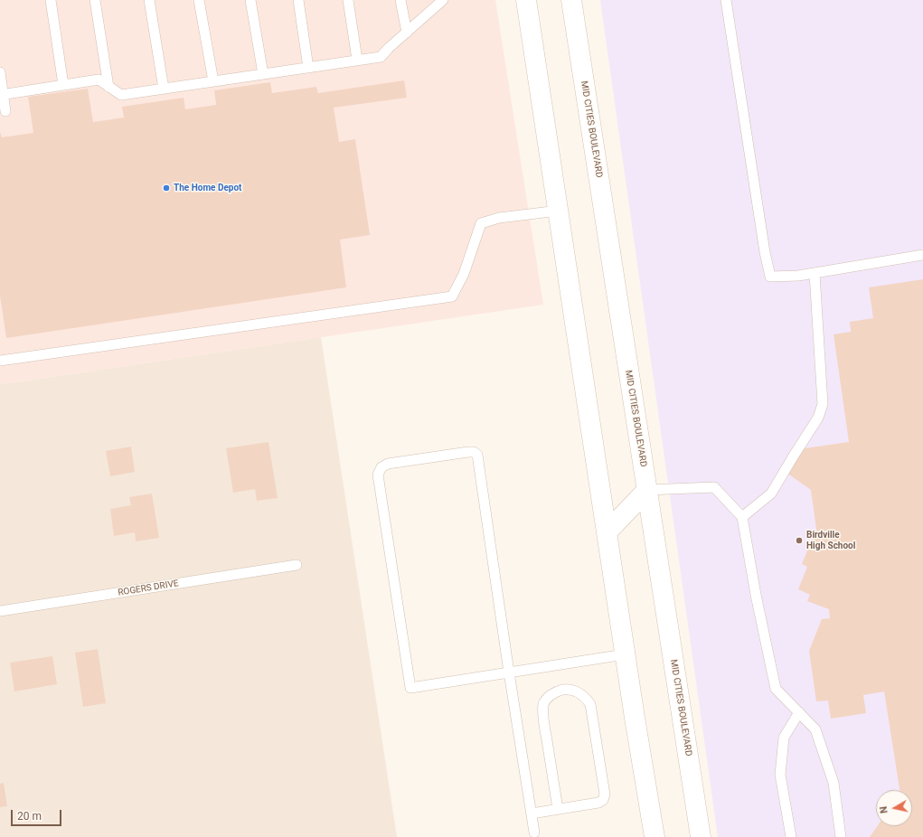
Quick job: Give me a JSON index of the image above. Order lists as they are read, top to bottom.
{
  "streets": {
    "main road": ["MID CITIES BOULEVARD"],
    "lane": ["ROGERS DRIVE"]
  },
  "places": ["The Home Depot", "Birdville High School"],
  "scale_bar": "20 m",
  "north": "left"
}
